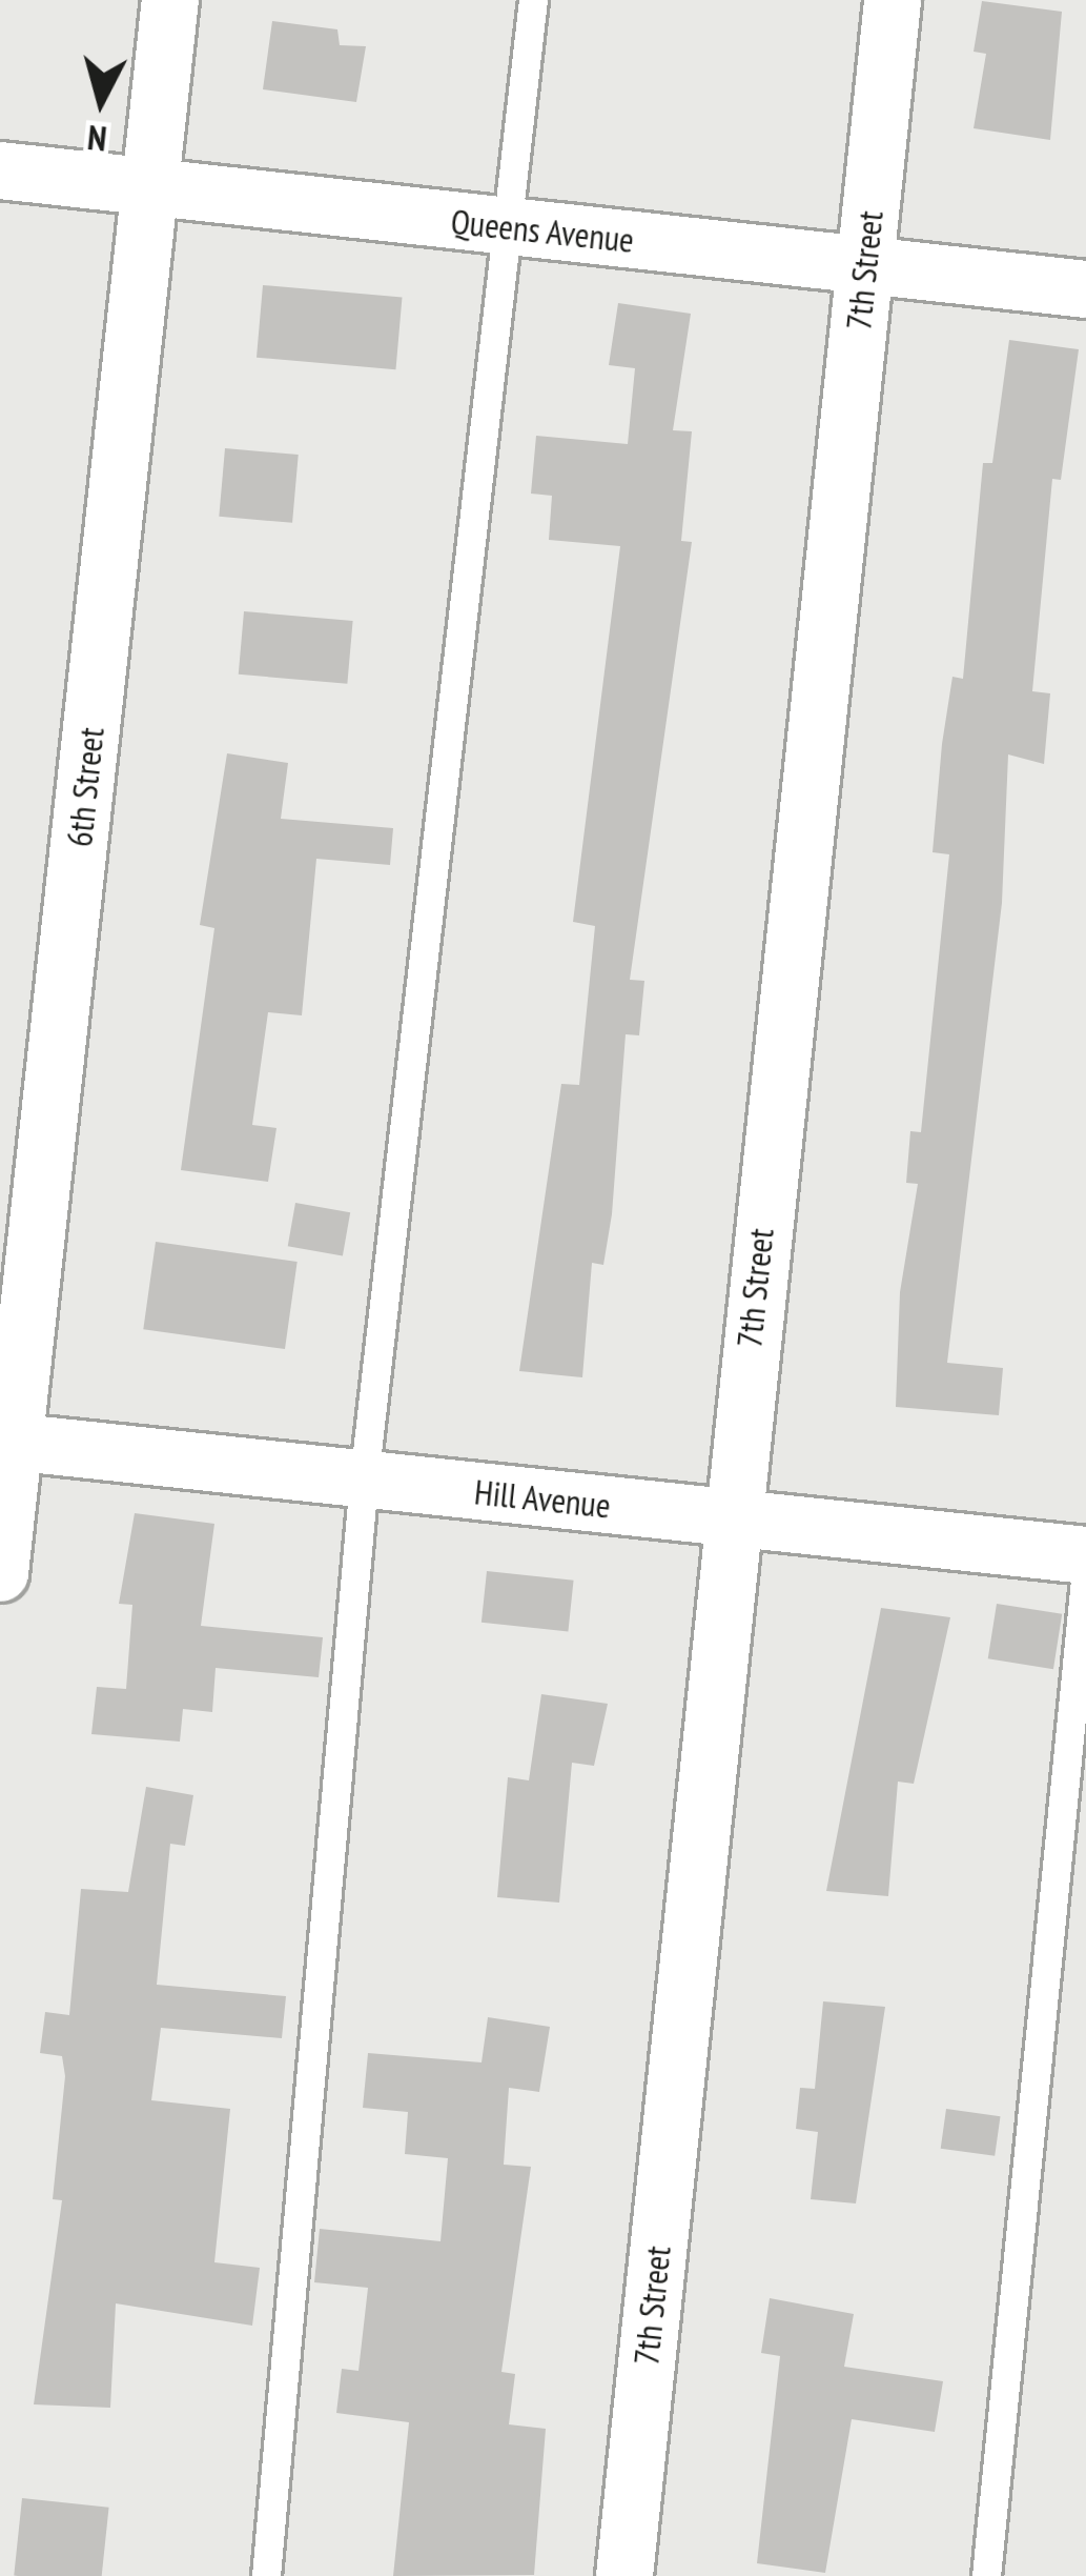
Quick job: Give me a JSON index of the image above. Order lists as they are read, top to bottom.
{
  "streets": {
    "street": [
      "Queens Avenue",
      "7th Street",
      "6th Street",
      "Hill Avenue"
    ]
  },
  "crossings": [
    ["Queens Avenue", "7th Street"],
    ["Queens Avenue", "6th Street"],
    ["7th Street", "Hill Avenue"],
    ["6th Street", "Hill Avenue"]
  ],
  "north": "bottom"
}
